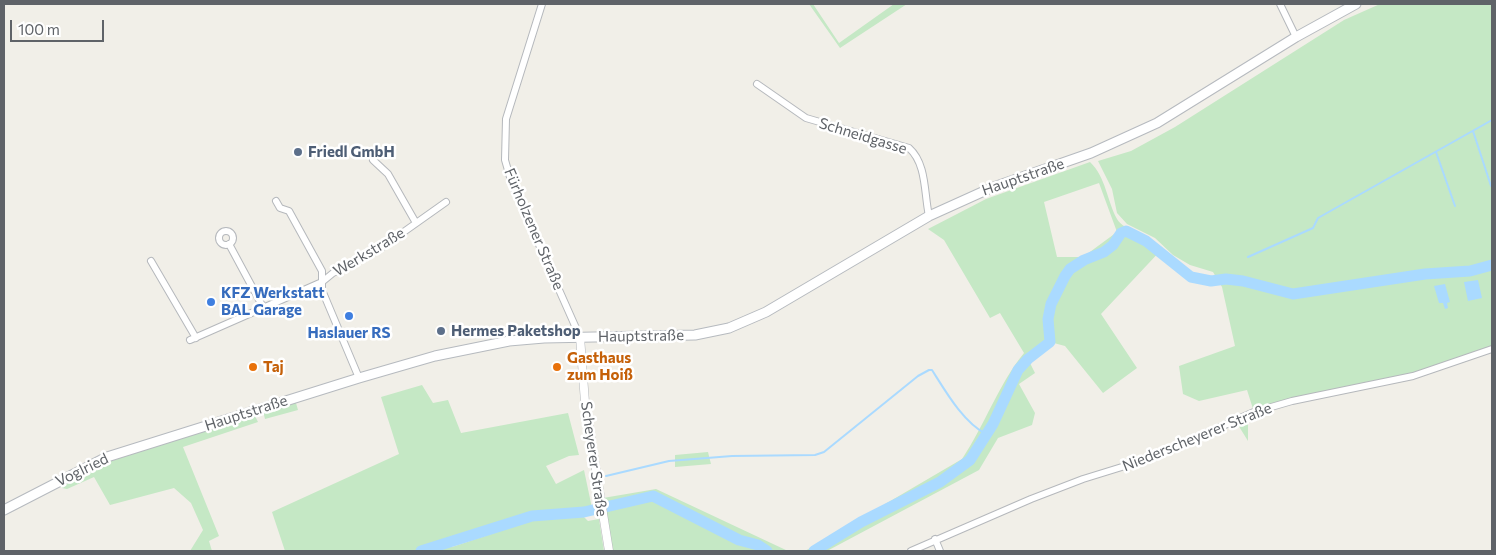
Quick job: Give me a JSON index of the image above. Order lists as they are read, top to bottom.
{
  "streets": {
    "main road": ["Hauptstraße", "Voglried"],
    "street": [
      "Schneidgasse",
      "Fürholzener Straße",
      "Werkstraße",
      "Niederscheyerer Straße",
      "Scheyerer Straße"
    ]
  },
  "crossings": [
    ["Schneidgasse", "Hauptstraße"],
    ["Hauptstraße", "Fürholzener Straße"],
    ["Hauptstraße", "Werkstraße"],
    ["Hauptstraße", "Scheyerer Straße"],
    ["Hauptstraße", "Voglried"],
    ["Fürholzener Straße", "Scheyerer Straße"]
  ],
  "places": [
    "Friedl GmbH",
    "KFZ Werkstatt BAL Garage",
    "Haslauer RS",
    "Hermes Paketshop",
    "Taj",
    "Gasthaus zum Hoiß"
  ],
  "scale_bar": "100 m"
}
